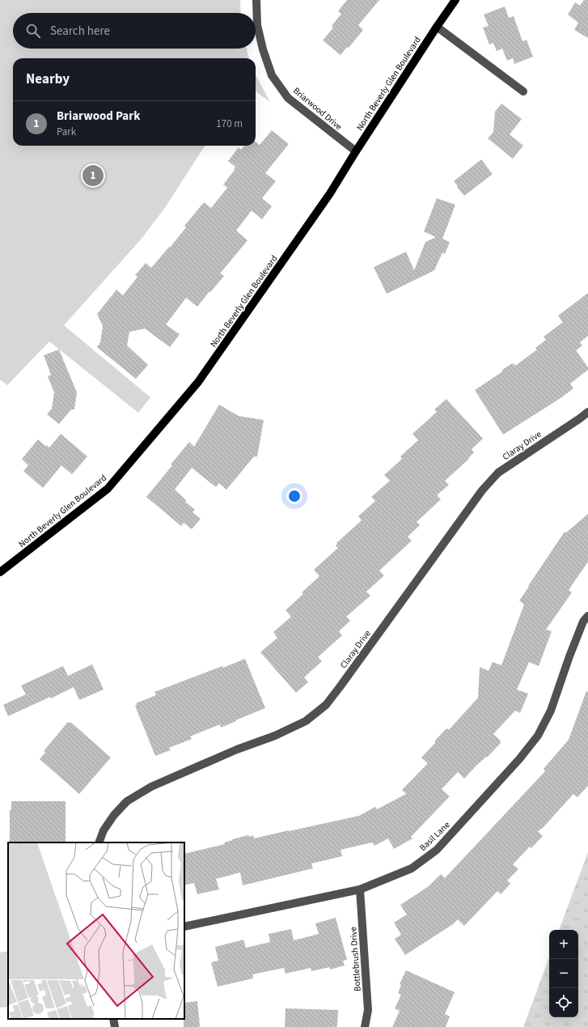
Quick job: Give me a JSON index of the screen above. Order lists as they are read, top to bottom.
{
  "streets": {
    "main road": ["North Beverly Glen Boulevard"],
    "street": [
      "Briarwood Drive",
      "Claray Drive",
      "Basil Lane",
      "Bottlebrush Drive"
    ]
  },
  "crossings": [
    ["North Beverly Glen Boulevard", "Briarwood Drive"],
    ["Basil Lane", "Bottlebrush Drive"]
  ],
  "page": {
    "search": "Search here",
    "heading": "Nearby",
    "list": [
      {
        "mark": "1",
        "name": "Briarwood Park",
        "note": "Park",
        "value": "170 m"
      }
    ],
    "pins": "1",
    "map_buttons": ["+", "−"]
  }
}
